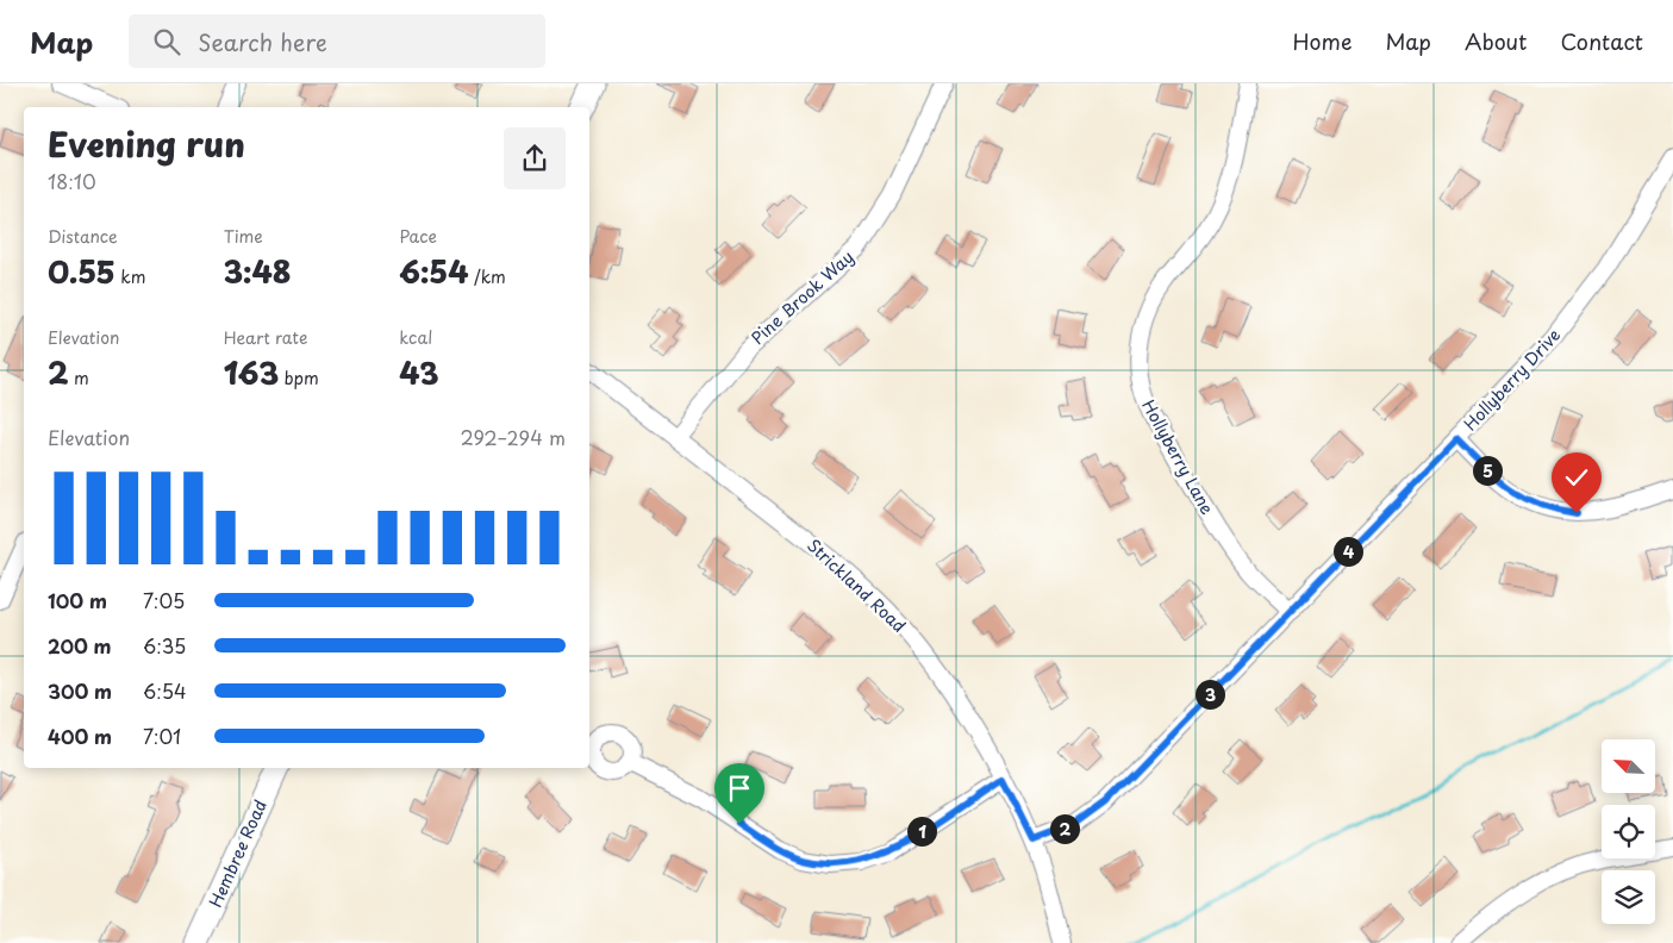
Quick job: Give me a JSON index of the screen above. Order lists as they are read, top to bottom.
{
  "streets": {
    "street": [
      "Pine Brook Way",
      "Hollyberry Drive",
      "Hollyberry Lane",
      "Strickland Road",
      "Hembree Road"
    ]
  },
  "crossings": [
    ["Pine Brook Way", "Strickland Road"],
    ["Hollyberry Drive", "Hollyberry Lane"],
    ["Hollyberry Drive", "Strickland Road"]
  ],
  "north": "top left",
  "page": {
    "header": "Map",
    "search": "Search here",
    "nav": [
      "Home",
      "Map",
      "About",
      "Contact"
    ],
    "heading": ["Evening run", "18:10"],
    "stats": [
      ["Distance", "0.55 km"],
      ["Time", "3:48"],
      ["Pace", "6:54 /km"],
      ["Elevation", "2 m"],
      ["Heart rate", "163 bpm"],
      ["kcal", "43"]
    ],
    "chart": ["Elevation", "292–294 m"],
    "pins": [
      "5",
      "4",
      "3",
      "2",
      "1"
    ],
    "list": [
      {
        "name": "100 m",
        "note": "7:05"
      },
      {
        "name": "200 m",
        "note": "6:35"
      },
      {
        "name": "300 m",
        "note": "6:54"
      },
      {
        "name": "400 m",
        "note": "7:01"
      }
    ]
  }
}
